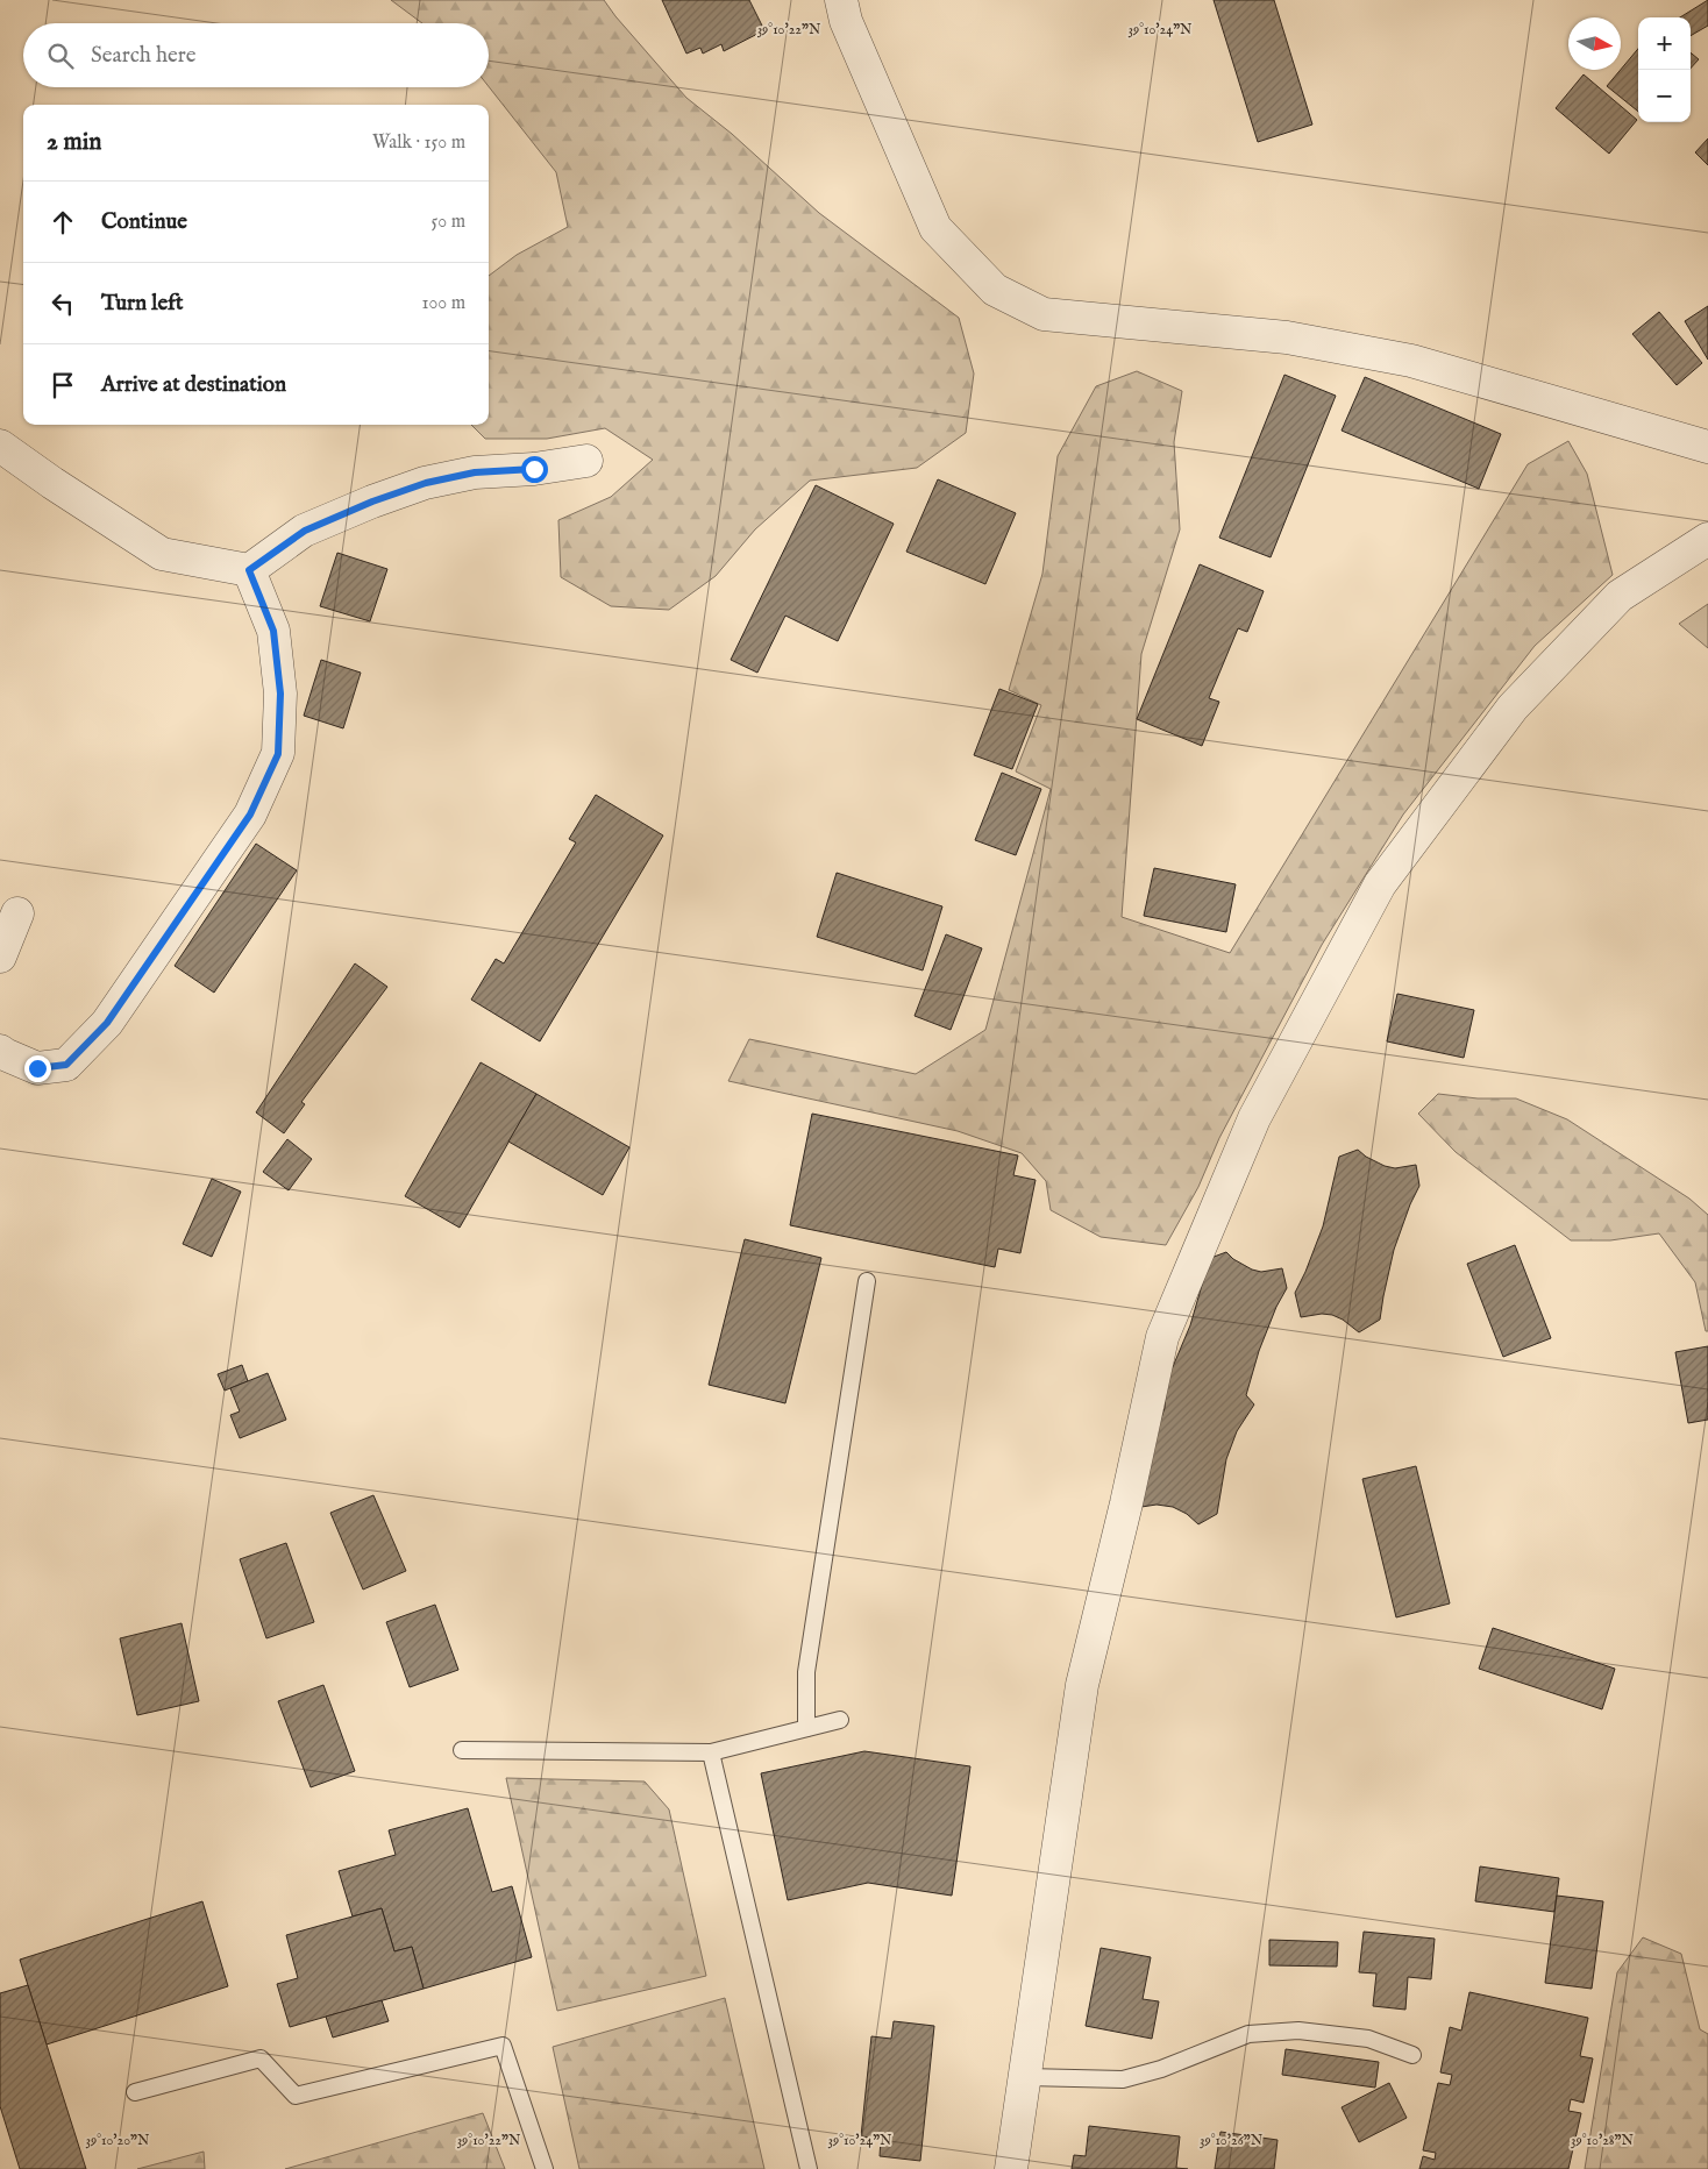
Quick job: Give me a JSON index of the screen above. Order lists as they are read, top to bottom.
{
  "north": "right",
  "page": {
    "map_buttons": ["+", "−"],
    "search": "Search here",
    "heading": ["2 min", "Walk · 150 m"],
    "list": [
      ["Continue", "50 m"],
      ["Turn left", "100 m"],
      "Arrive at destination"
    ]
  },
  "coordinates": [
    "39°10'22\"N",
    "39°10'24\"N",
    "39°10'20\"N",
    "39°10'26\"N",
    "39°10'28\"N"
  ]
}
